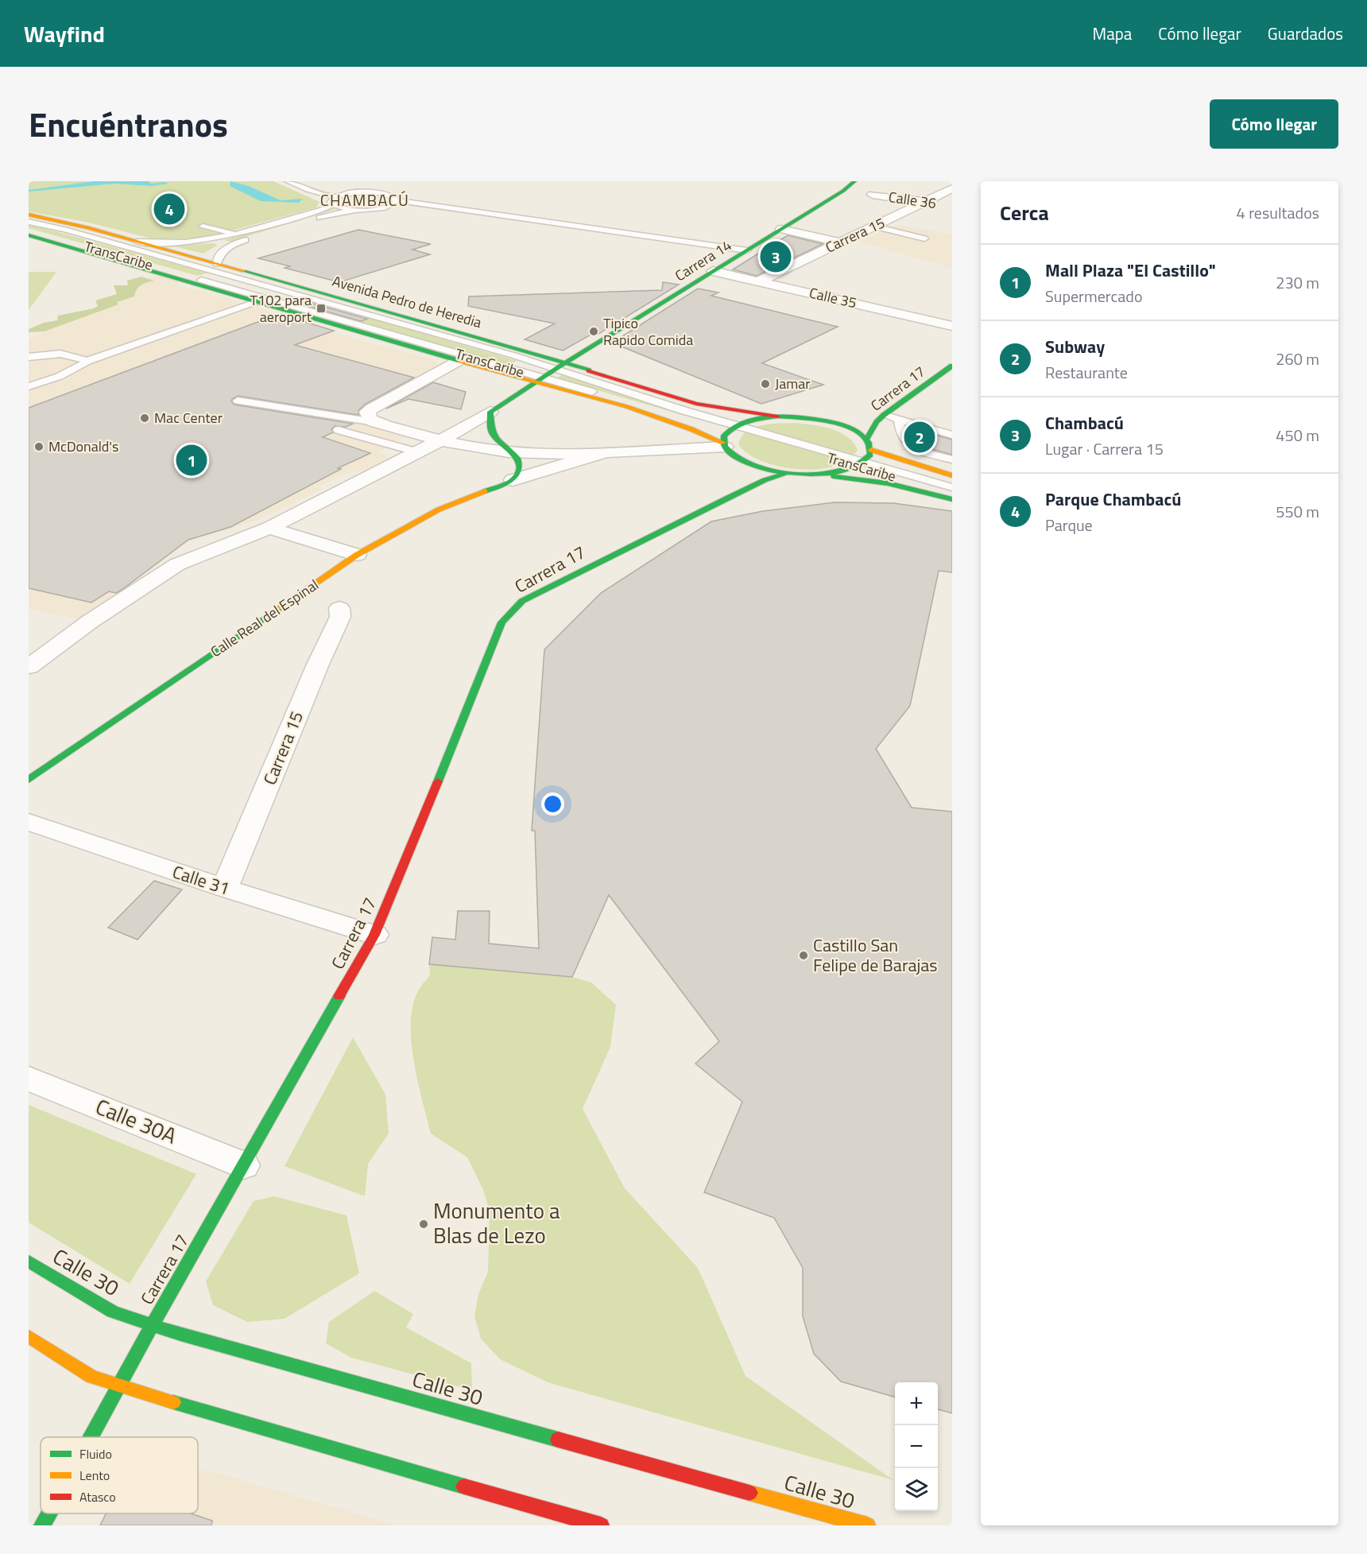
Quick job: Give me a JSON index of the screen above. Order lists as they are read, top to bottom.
{
  "streets": {
    "main road": [
      "Carrera 14",
      "Avenida Pedro de Heredia",
      "Carrera 17",
      "Calle Real del Espinal",
      "Calle 30"
    ],
    "street": [
      "Calle 36",
      "Carrera 15",
      "Calle 35",
      "Calle 31",
      "Calle 30A"
    ],
    "lane": ["TransCaribe"]
  },
  "crossings": [
    ["Calle 36", "Carrera 15"],
    ["Carrera 15", "Calle 35"],
    ["Carrera 15", "Calle 31"],
    ["TransCaribe", "Avenida Pedro de Heredia"],
    ["Carrera 14", "Calle 35"],
    ["Carrera 14", "Avenida Pedro de Heredia"],
    ["Carrera 17", "Calle 31"],
    ["Carrera 17", "Calle 30A"],
    ["Carrera 17", "Calle 30"]
  ],
  "districts": ["CHAMBACÚ"],
  "places": {
    "transit": ["T102 para aeroport"],
    "other": [
      "Tipico Rapido Comida",
      "Jamar",
      "Mac Center",
      "McDonald's",
      "Castillo San Felipe de Barajas",
      "Monumento a Blas de Lezo"
    ]
  },
  "legend": ["Fluido", "Lento", "Atasco"],
  "page": {
    "header": "Wayfind",
    "nav": ["Mapa", "Cómo llegar", "Guardados"],
    "title": "Encuéntranos",
    "buttons": "Cómo llegar",
    "heading": ["Cerca", "4 resultados"],
    "pins": [
      "4",
      "3",
      "2",
      "1"
    ],
    "list": [
      {
        "mark": "1",
        "name": "Mall Plaza \"El Castillo\"",
        "note": "Supermercado",
        "value": "230 m"
      },
      {
        "mark": "2",
        "name": "Subway",
        "note": "Restaurante",
        "value": "260 m"
      },
      {
        "mark": "3",
        "name": "Chambacú",
        "note": "Lugar · Carrera 15",
        "value": "450 m"
      },
      {
        "mark": "4",
        "name": "Parque Chambacú",
        "note": "Parque",
        "value": "550 m"
      }
    ],
    "map_buttons": ["+", "−"]
  }
}
